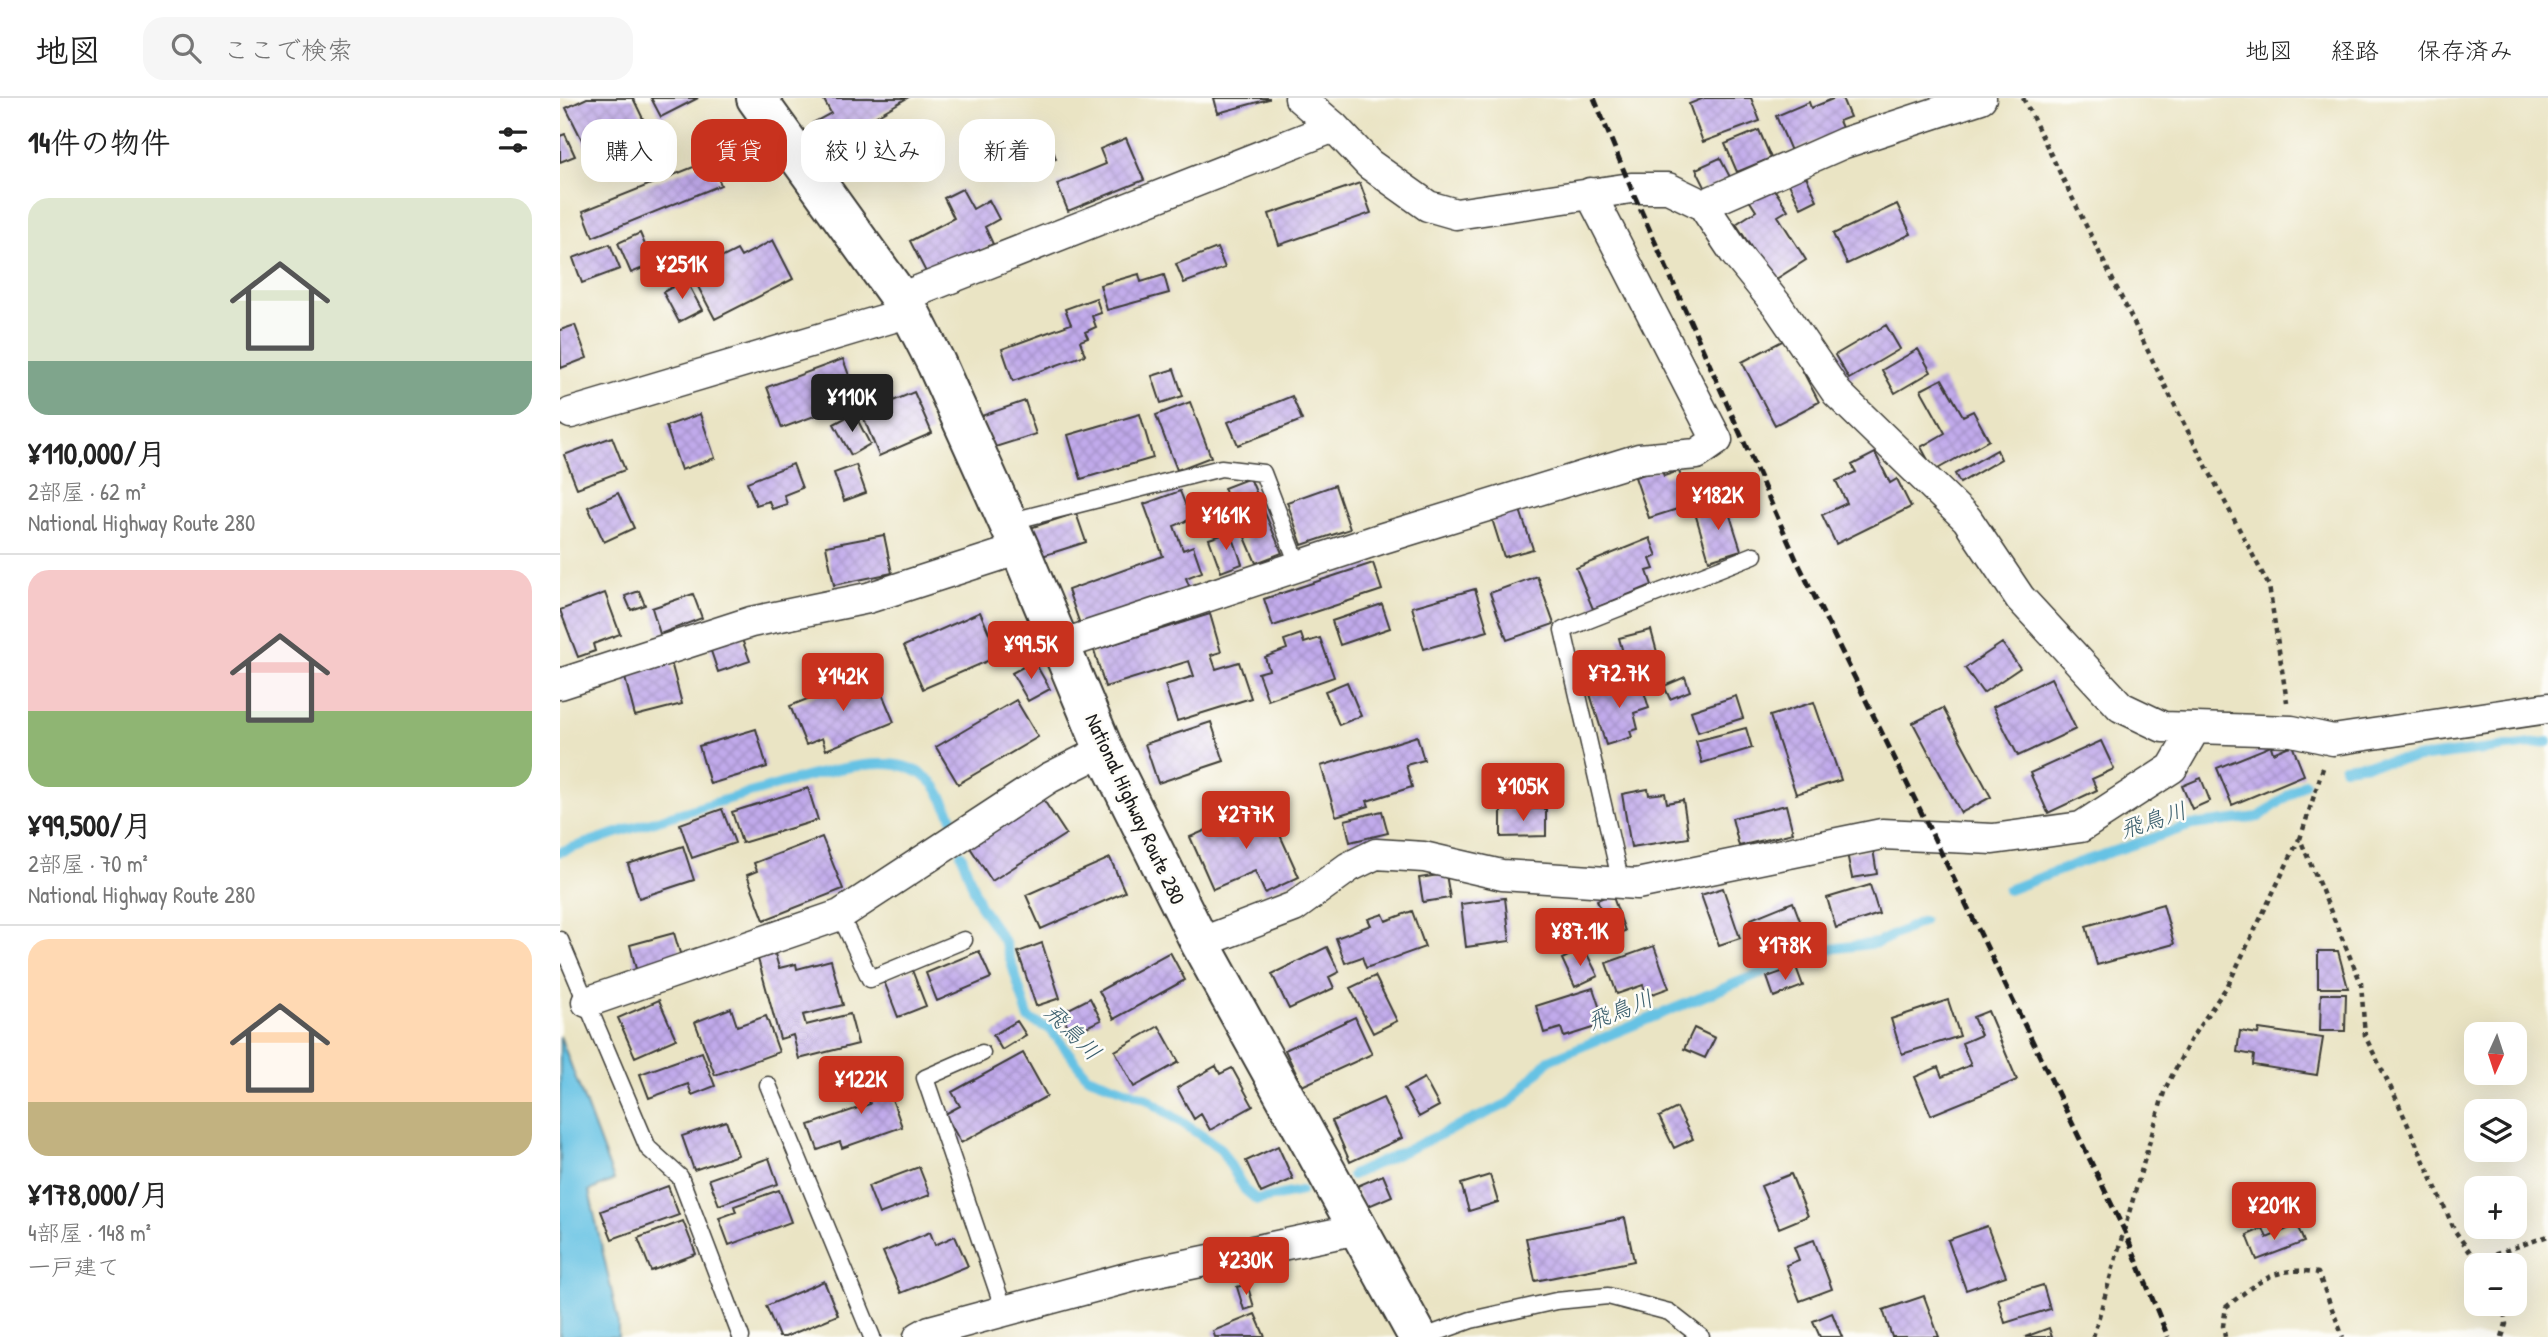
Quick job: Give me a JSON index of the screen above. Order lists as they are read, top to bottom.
{
  "streets": {
    "highway": ["National Highway Route 280"]
  },
  "water": ["飛鳥川"],
  "north": "bottom",
  "page": {
    "header": "地図",
    "search": "ここで検索",
    "nav": ["地図", "経路", "保存済み"],
    "heading": "14件の物件",
    "chip": [
      "購入",
      "賃貸",
      "絞り込み",
      "新着"
    ],
    "list": [
      {
        "name": "¥110,000/月",
        "note": "2部屋 · 62 m² · National Highway Route 280"
      },
      {
        "name": "¥99,500/月",
        "note": "2部屋 · 70 m² · National Highway Route 280"
      },
      {
        "name": "¥178,000/月",
        "note": "4部屋 · 148 m² · 一戸建て"
      }
    ],
    "price": [
      "¥251K",
      "¥110K",
      "¥182K",
      "¥161K",
      "¥99.5K",
      "¥72.7K",
      "¥142K",
      "¥105K",
      "¥277K",
      "¥87.1K",
      "¥178K",
      "¥122K",
      "¥201K",
      "¥230K"
    ],
    "map_buttons": ["+", "−"]
  }
}
